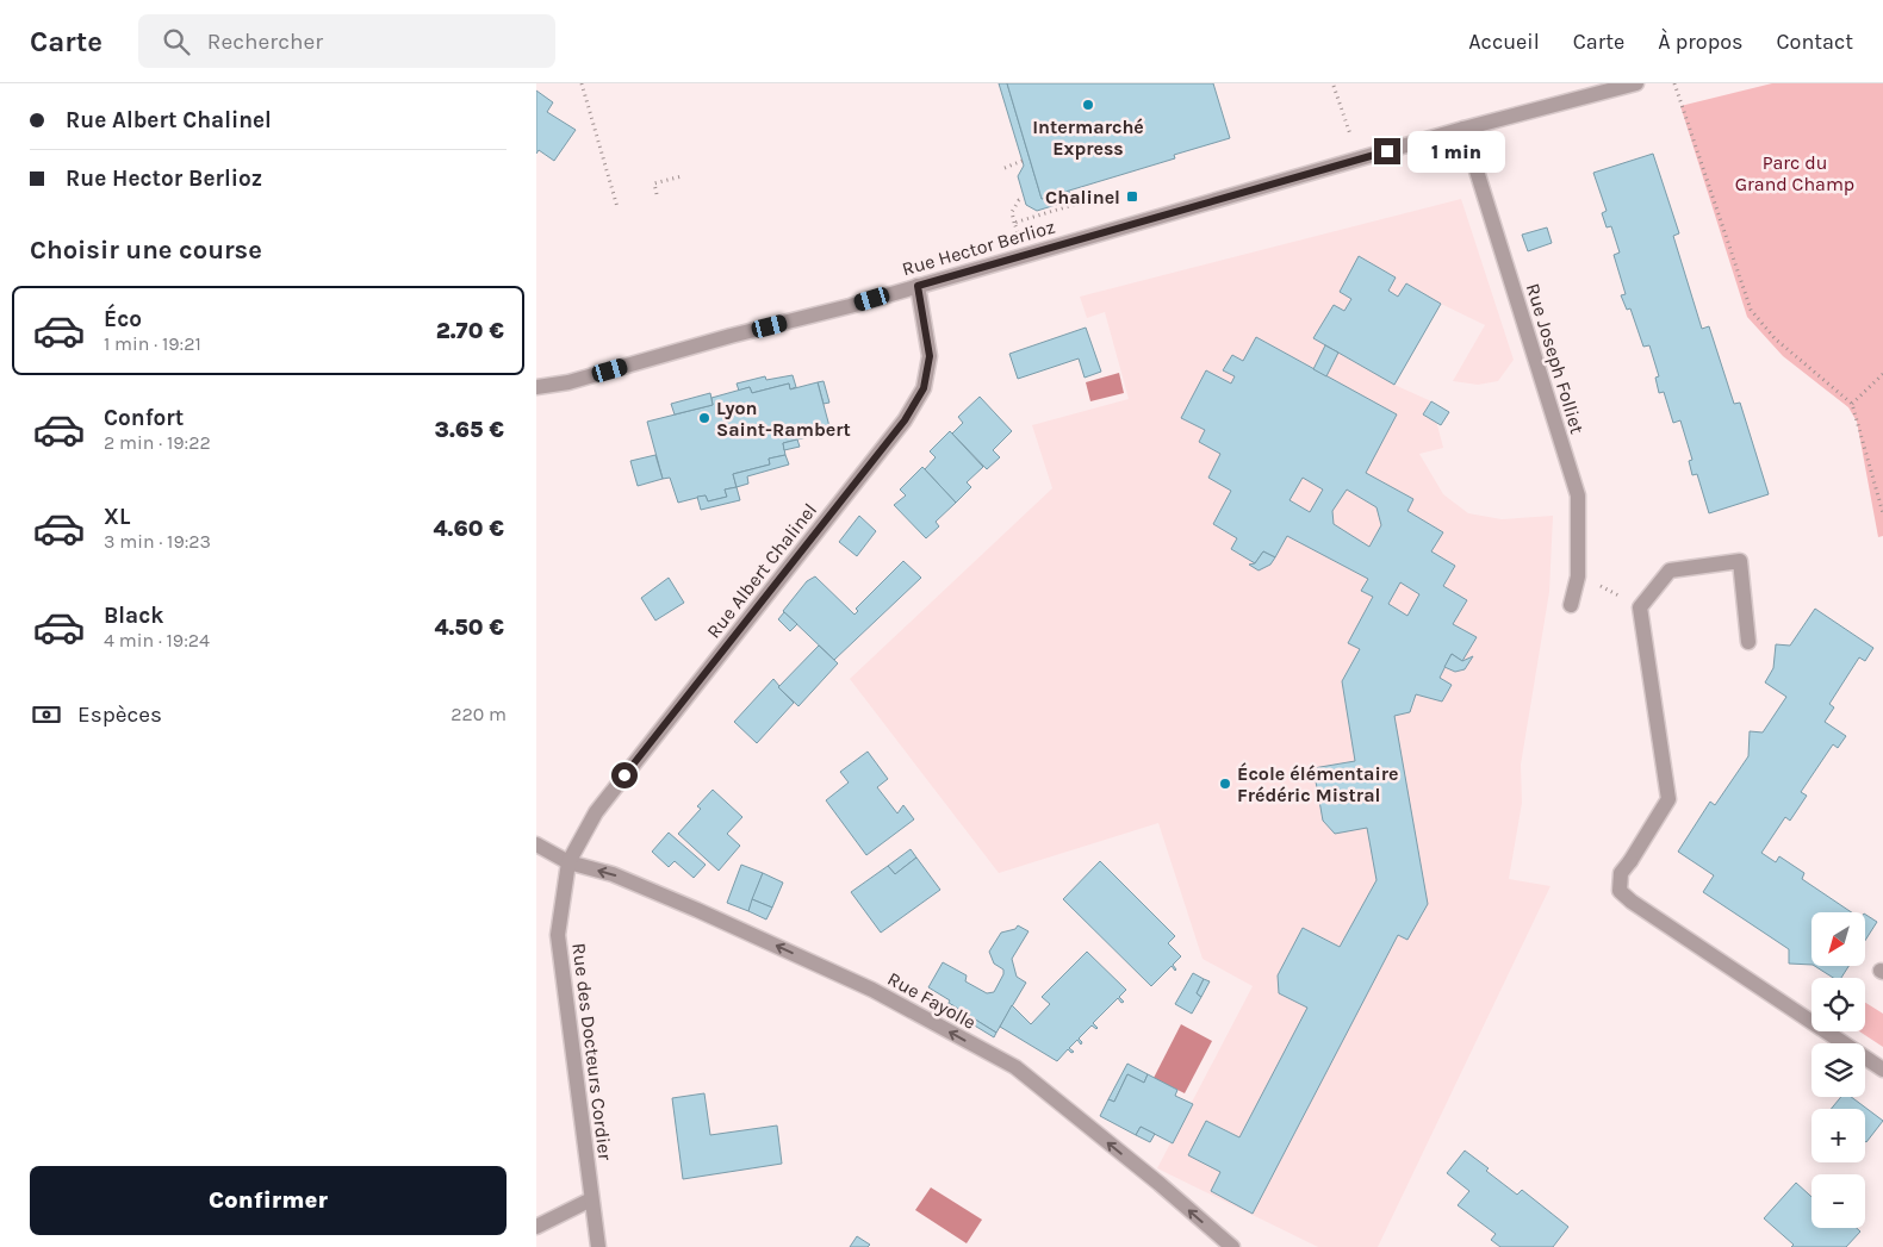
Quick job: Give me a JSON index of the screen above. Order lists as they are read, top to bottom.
{
  "streets": {
    "street": [
      "Rue Hector Berlioz",
      "Rue Joseph Folliet",
      "Rue Albert Chalinel",
      "Rue Fayolle",
      "Rue des Docteurs Cordier"
    ]
  },
  "crossings": [
    ["Rue Hector Berlioz", "Rue Joseph Folliet"],
    ["Rue Hector Berlioz", "Rue Albert Chalinel"],
    ["Rue Albert Chalinel", "Rue Fayolle"],
    ["Rue Albert Chalinel", "Rue des Docteurs Cordier"],
    ["Rue Fayolle", "Rue des Docteurs Cordier"]
  ],
  "one_way": ["Rue Fayolle"],
  "parks": ["Parc du Grand Champ"],
  "places": {
    "other": ["Intermarché Express", "Lyon Saint-Rambert", "École élémentaire Frédéric Mistral"],
    "transit": ["Chalinel"]
  },
  "north": "bottom left",
  "page": {
    "header": "Carte",
    "search": "Rechercher",
    "nav": [
      "Accueil",
      "Carte",
      "À propos",
      "Contact"
    ],
    "banner": ["Rue Albert Chalinel", "Rue Hector Berlioz"],
    "bubble": "1 min",
    "heading": "Choisir une course",
    "list": [
      {
        "name": "Éco",
        "note": "1 min · 19:21",
        "value": "2.70 €"
      },
      {
        "name": "Confort",
        "note": "2 min · 19:22",
        "value": "3.65 €"
      },
      {
        "name": "XL",
        "note": "3 min · 19:23",
        "value": "4.60 €"
      },
      {
        "name": "Black",
        "note": "4 min · 19:24",
        "value": "4.50 €"
      }
    ],
    "pay": ["Espèces", "220 m"],
    "map_buttons": ["+", "−"],
    "buttons": "Confirmer"
  }
}
